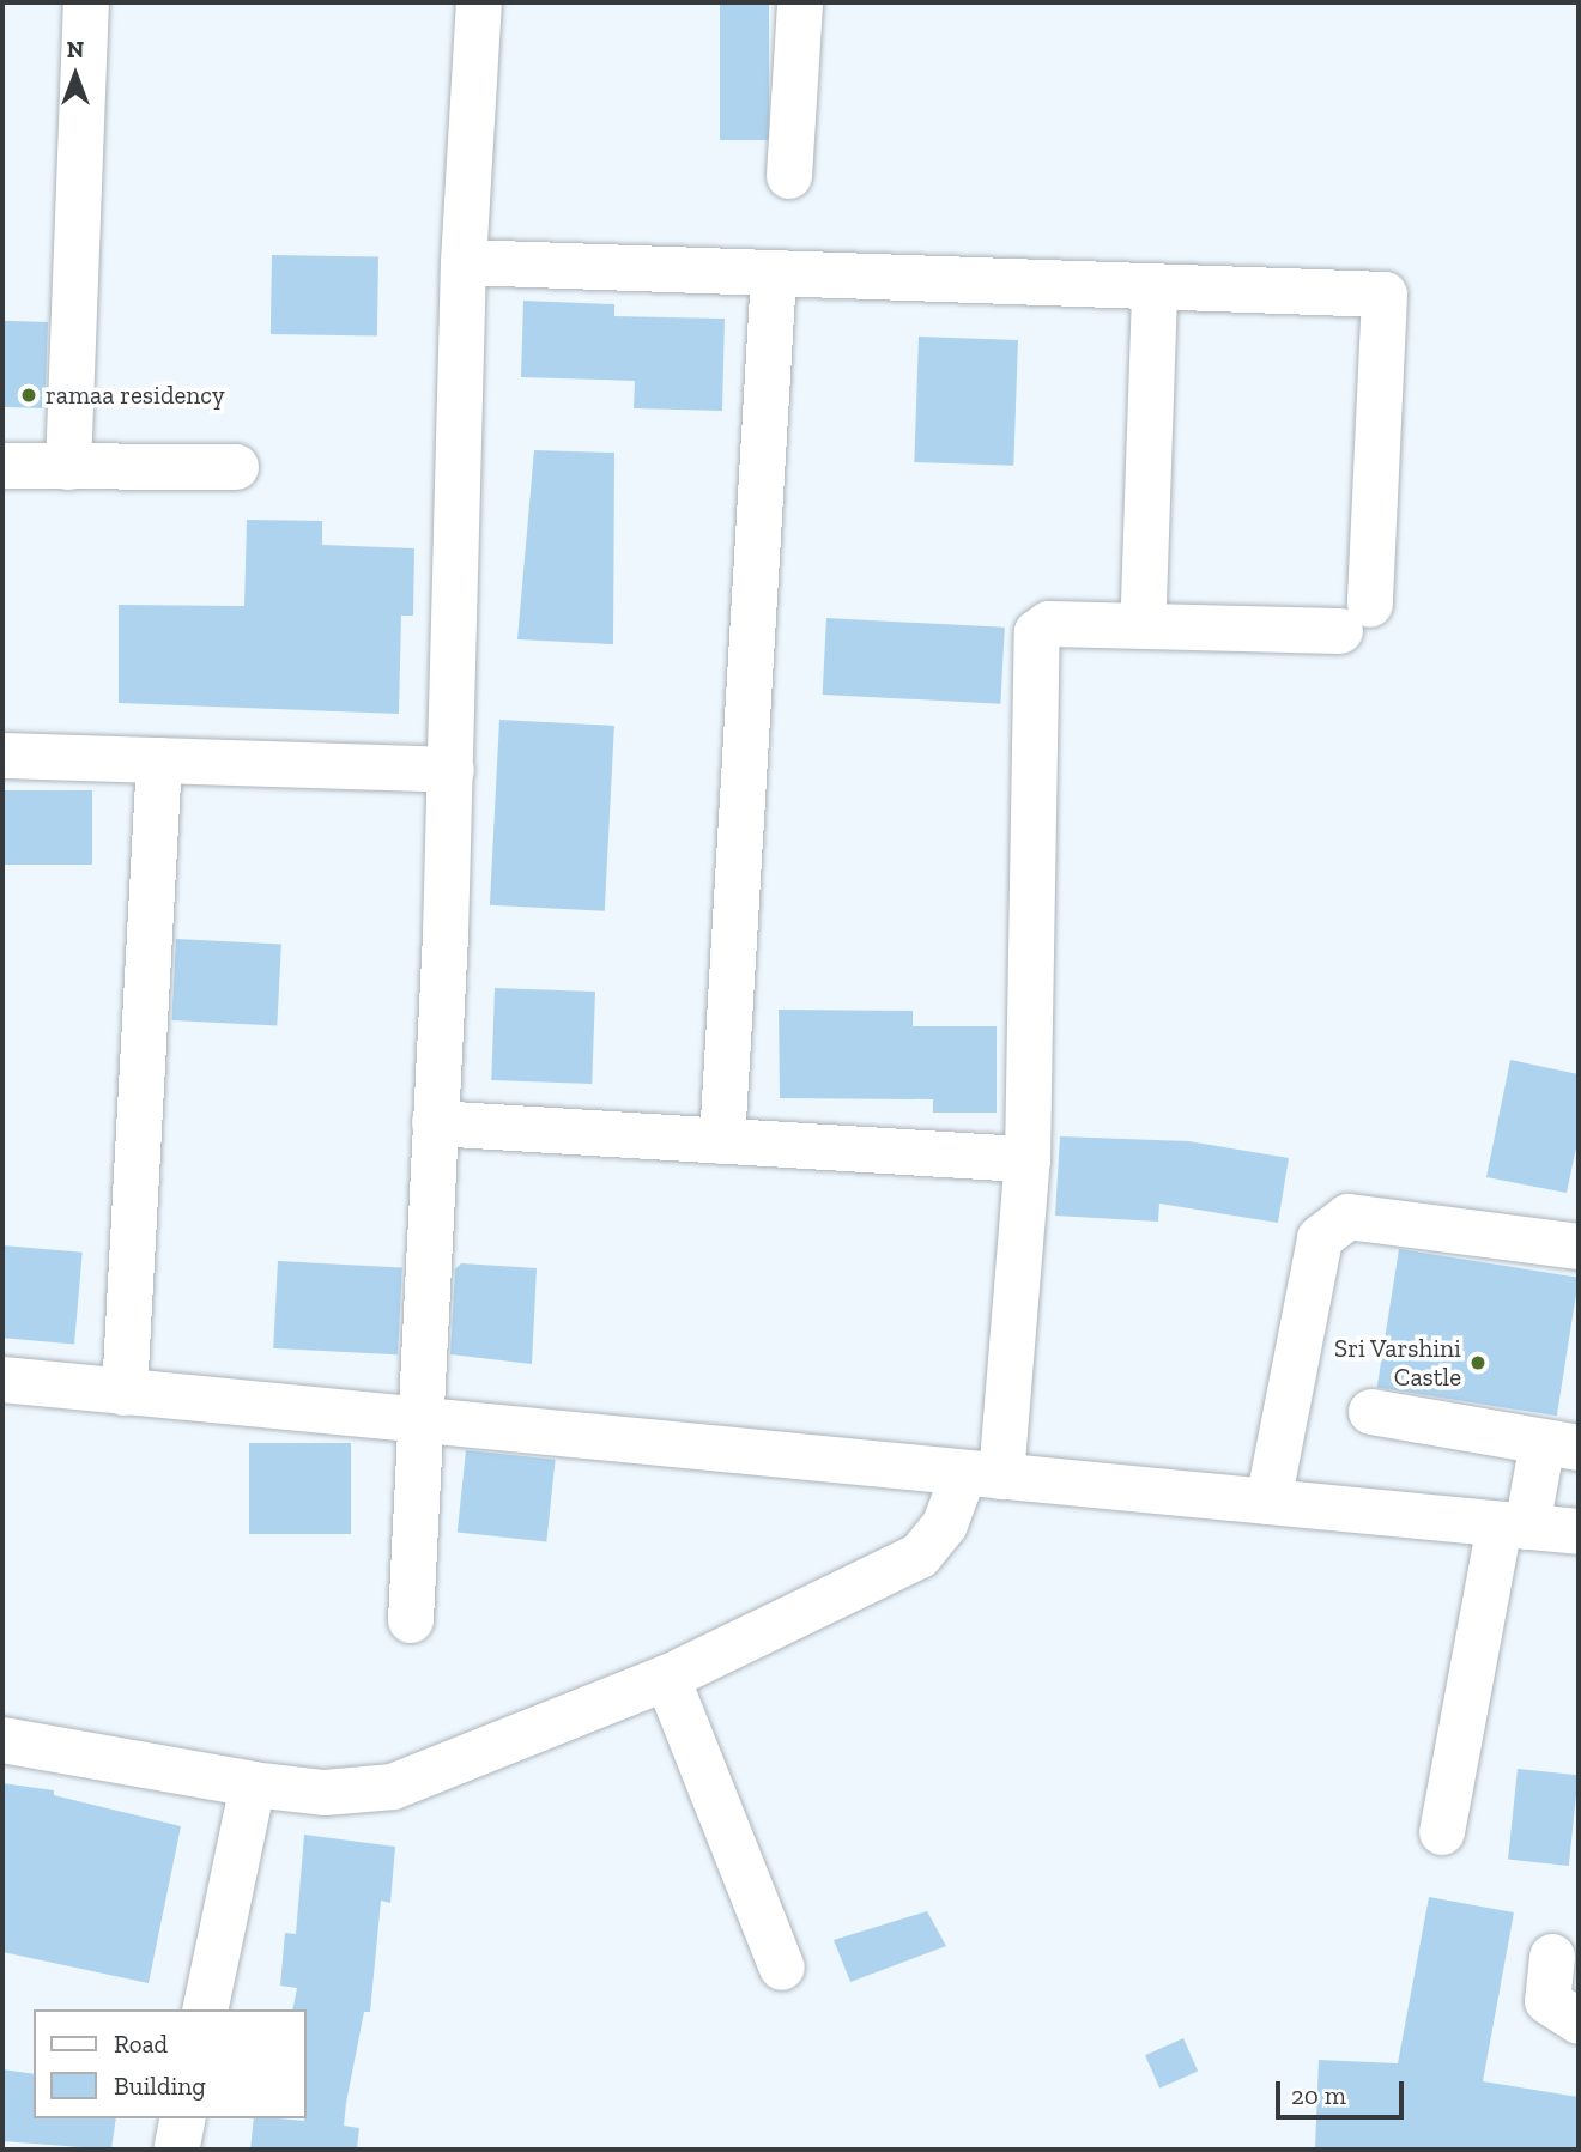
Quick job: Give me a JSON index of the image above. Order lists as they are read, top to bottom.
{
  "places": ["ramaa residency", "Sri Varshini Castle"],
  "legend": ["Road", "Building"],
  "scale_bar": "20 m",
  "north": "top"
}
